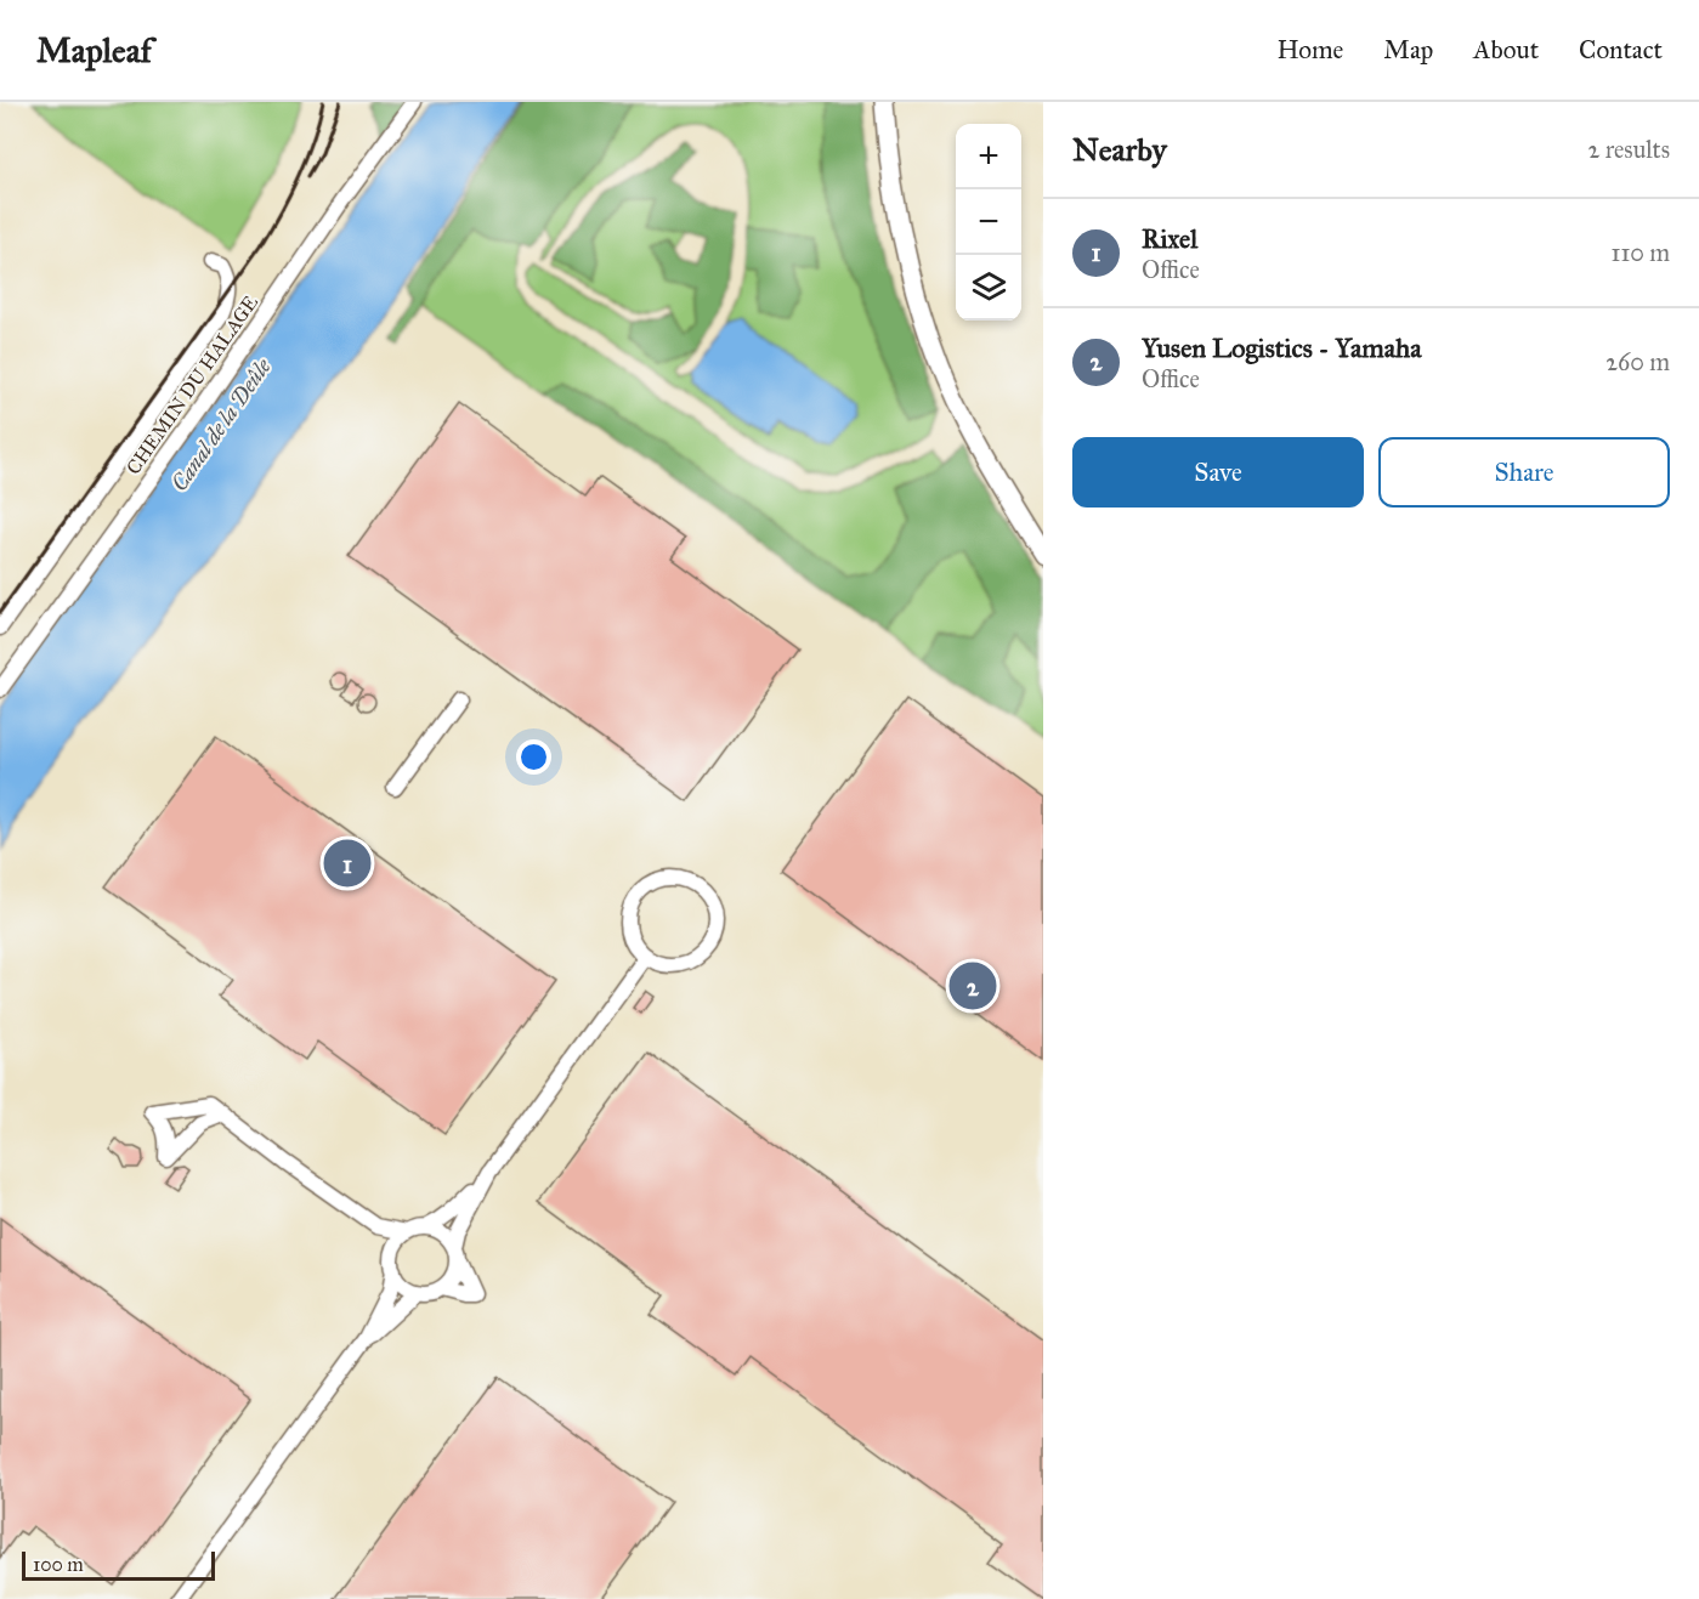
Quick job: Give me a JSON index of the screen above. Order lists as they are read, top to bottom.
{
  "streets": {
    "street": ["CHEMIN DU HALAGE"]
  },
  "water": ["Canal de la Deûle"],
  "scale_bar": "100 m",
  "page": {
    "header": "Mapleaf",
    "nav": [
      "Home",
      "Map",
      "About",
      "Contact"
    ],
    "heading": ["Nearby", "2 results"],
    "map_buttons": ["+", "−"],
    "list": [
      {
        "mark": "1",
        "name": "Rixel",
        "note": "Office",
        "value": "110 m"
      },
      {
        "mark": "2",
        "name": "Yusen Logistics - Yamaha",
        "note": "Office",
        "value": "260 m"
      }
    ],
    "buttons": ["Save", "Share"],
    "pins": ["1", "2"],
    "scale": "100 m"
  }
}
